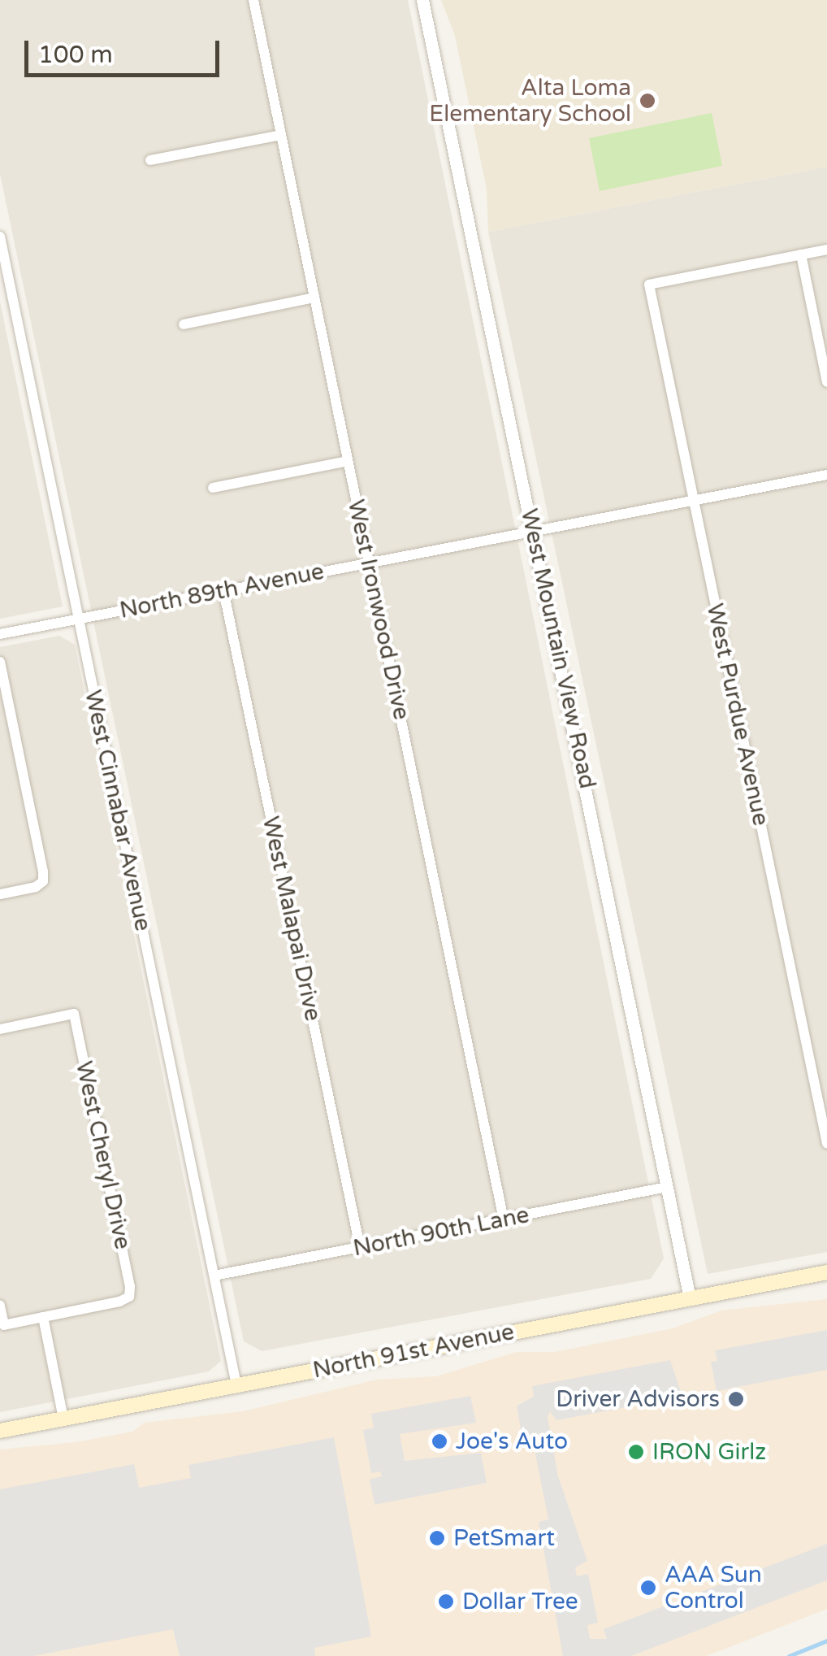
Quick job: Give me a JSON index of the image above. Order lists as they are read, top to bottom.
{
  "streets": {
    "main road": ["North 91st Avenue"],
    "street": [
      "North 89th Avenue",
      "West Ironwood Drive",
      "West Mountain View Road",
      "West Purdue Avenue",
      "West Cinnabar Avenue",
      "West Malapai Drive",
      "West Cheryl Drive",
      "North 90th Lane"
    ]
  },
  "crossings": [
    ["North 89th Avenue", "West Ironwood Drive"],
    ["North 89th Avenue", "West Mountain View Road"],
    ["North 89th Avenue", "West Purdue Avenue"],
    ["North 89th Avenue", "West Cinnabar Avenue"],
    ["North 89th Avenue", "West Malapai Drive"],
    ["West Ironwood Drive", "North 90th Lane"],
    ["West Mountain View Road", "North 90th Lane"],
    ["West Mountain View Road", "North 91st Avenue"],
    ["West Cinnabar Avenue", "North 90th Lane"],
    ["West Cinnabar Avenue", "North 91st Avenue"],
    ["West Malapai Drive", "North 90th Lane"]
  ],
  "places": [
    "Alta Loma Elementary School",
    "Driver Advisors",
    "Joe's Auto",
    "IRON Girlz",
    "PetSmart",
    "AAA Sun Control",
    "Dollar Tree"
  ],
  "scale_bar": "100 m"
}
